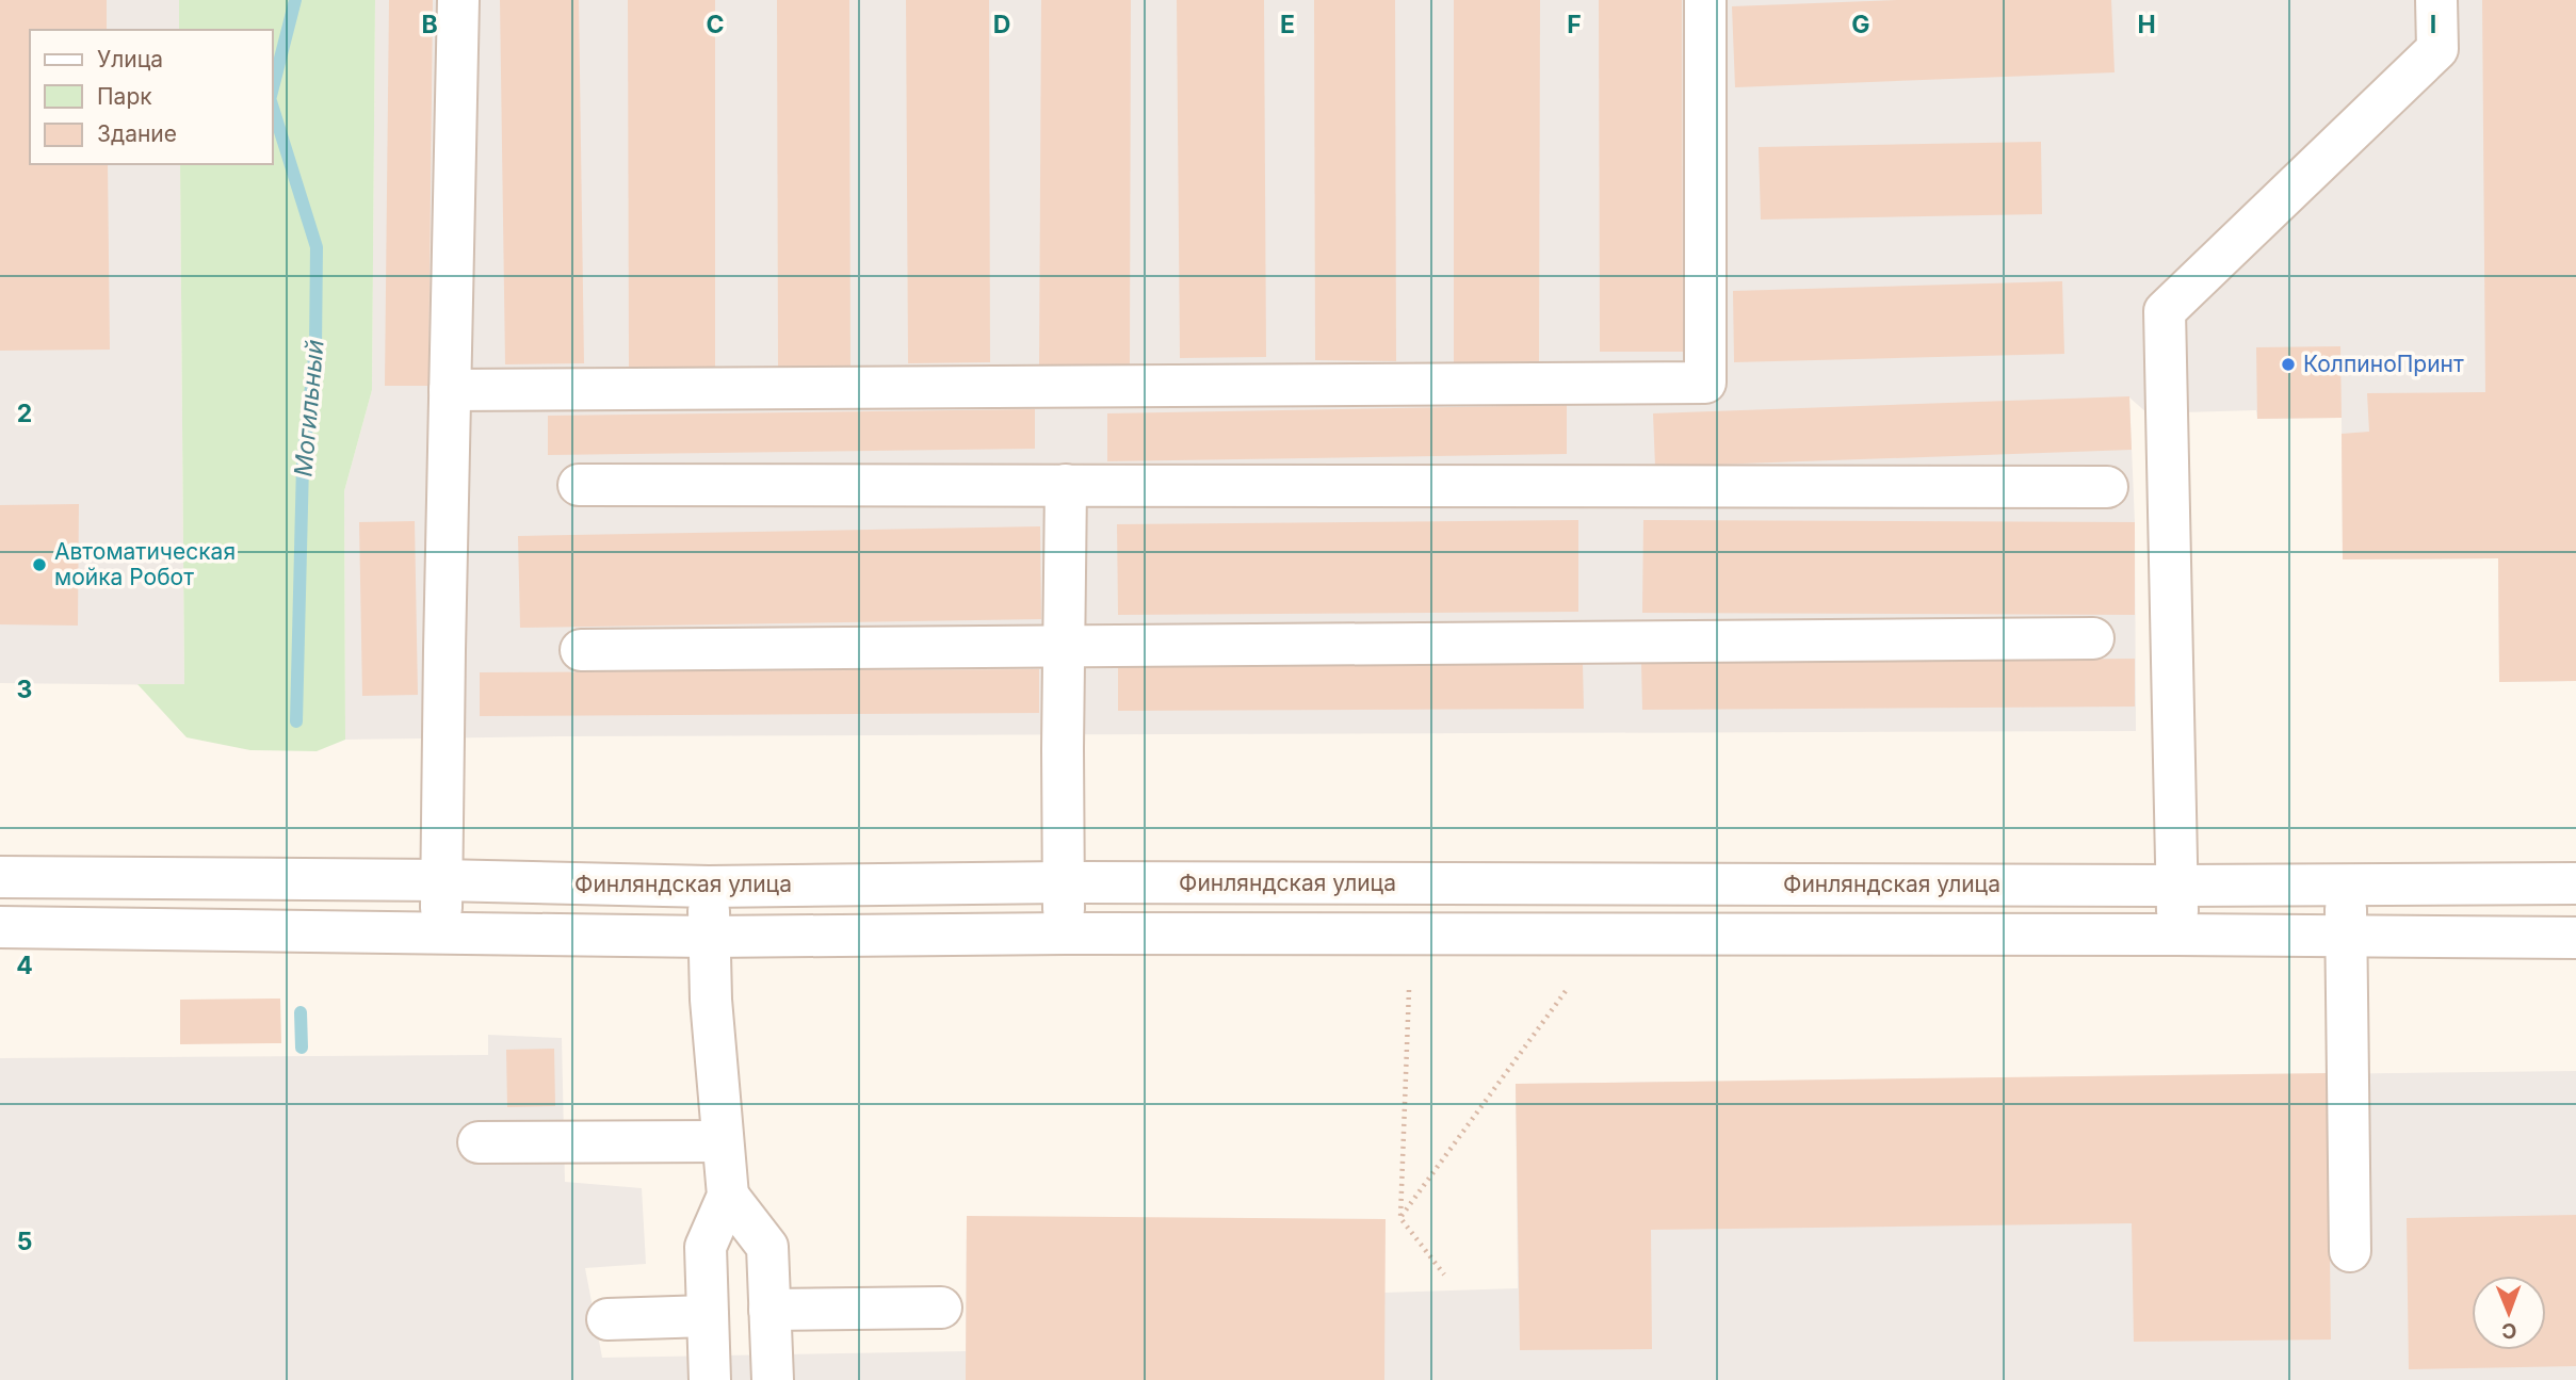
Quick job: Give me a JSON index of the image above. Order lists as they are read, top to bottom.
{
  "streets": {
    "street": ["Финляндская улица"]
  },
  "water": ["Могильный"],
  "places": ["КолпиноПринт", "Автоматическая мойка Робот"],
  "legend": ["Улица", "Парк", "Здание"],
  "north": "bottom",
  "grid": {
    "columns": [
      "B",
      "C",
      "D",
      "E",
      "F",
      "G",
      "H",
      "I"
    ],
    "rows": [
      "2",
      "3",
      "4",
      "5"
    ]
  }
}
